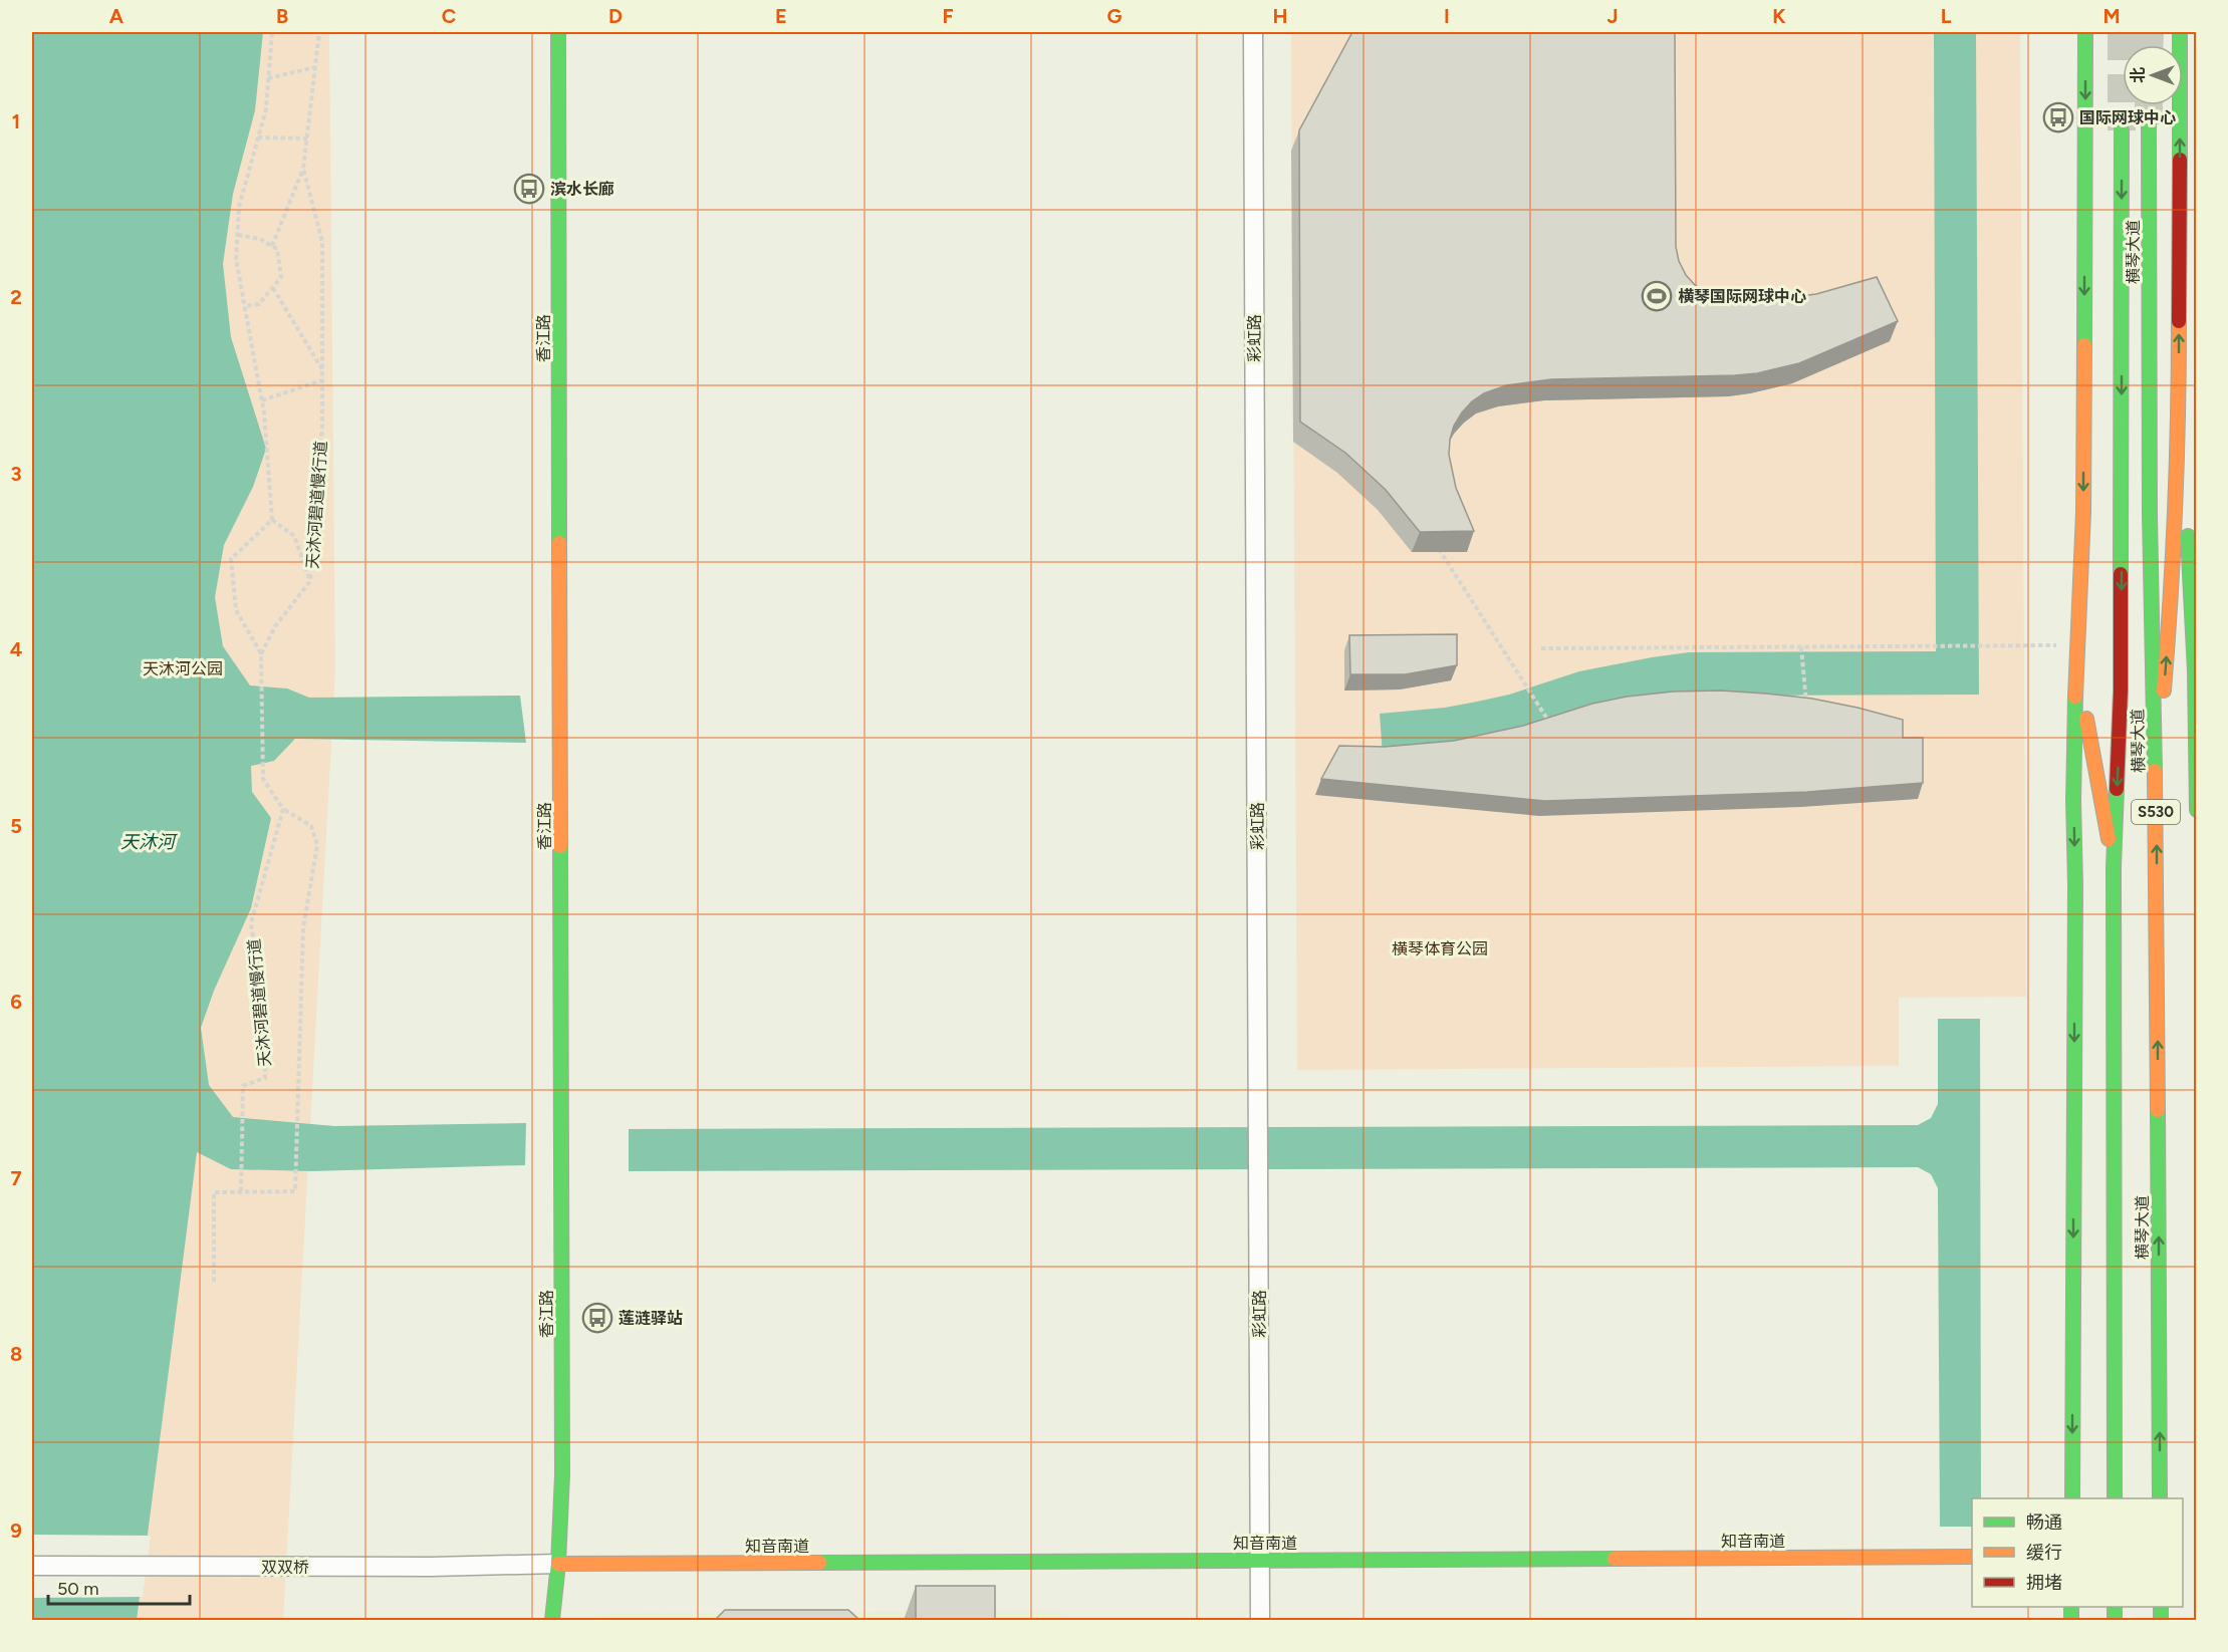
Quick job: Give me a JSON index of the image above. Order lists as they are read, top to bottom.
{
  "streets": {
    "main road": [
      "横琴大道",
      "香江路",
      "S530",
      "知音南道"
    ],
    "street": ["彩虹路", "双双桥"],
    "path": ["天沐河碧道慢行道"]
  },
  "crossings": [
    ["香江路", "知音南道"],
    ["香江路", "双双桥"],
    ["彩虹路", "知音南道"],
    ["知音南道", "双双桥"]
  ],
  "water": ["天沐河"],
  "parks": ["天沐河公园", "横琴体育公园"],
  "places": {
    "bus stop": ["国际网球中心", "滨水长廊", "莲涟驿站"],
    "sports": ["横琴国际网球中心"]
  },
  "legend": ["畅通", "缓行", "拥堵"],
  "scale_bar": "50 m",
  "north": "left",
  "grid": {
    "columns": [
      "A",
      "B",
      "C",
      "D",
      "E",
      "F",
      "G",
      "H",
      "I",
      "J",
      "K",
      "L",
      "M"
    ],
    "rows": [
      "1",
      "2",
      "3",
      "4",
      "5",
      "6",
      "7",
      "8",
      "9"
    ]
  }
}
